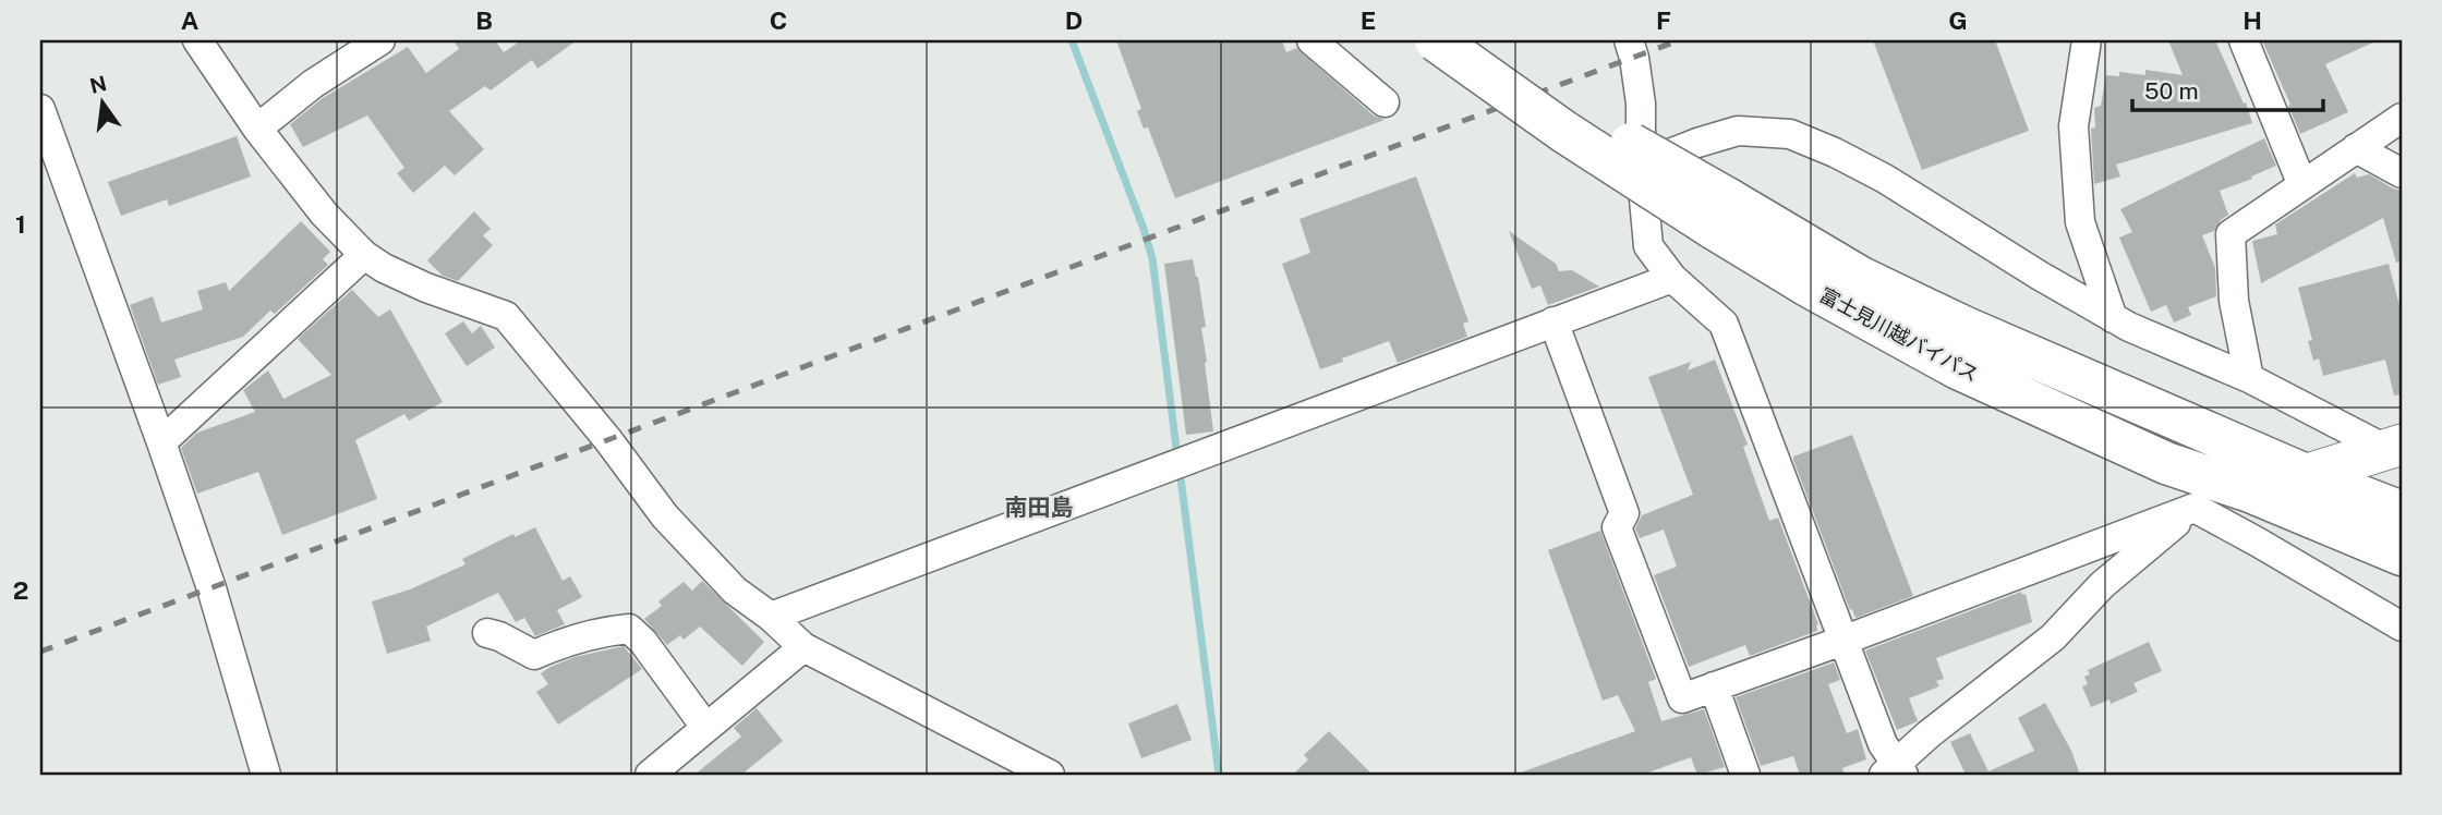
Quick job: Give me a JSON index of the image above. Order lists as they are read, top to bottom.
{
  "streets": {
    "highway": ["富士見川越バイパス"]
  },
  "districts": ["南田島"],
  "scale_bar": "50 m",
  "north": "top",
  "grid": {
    "columns": [
      "A",
      "B",
      "C",
      "D",
      "E",
      "F",
      "G",
      "H"
    ],
    "rows": ["1", "2"]
  }
}
